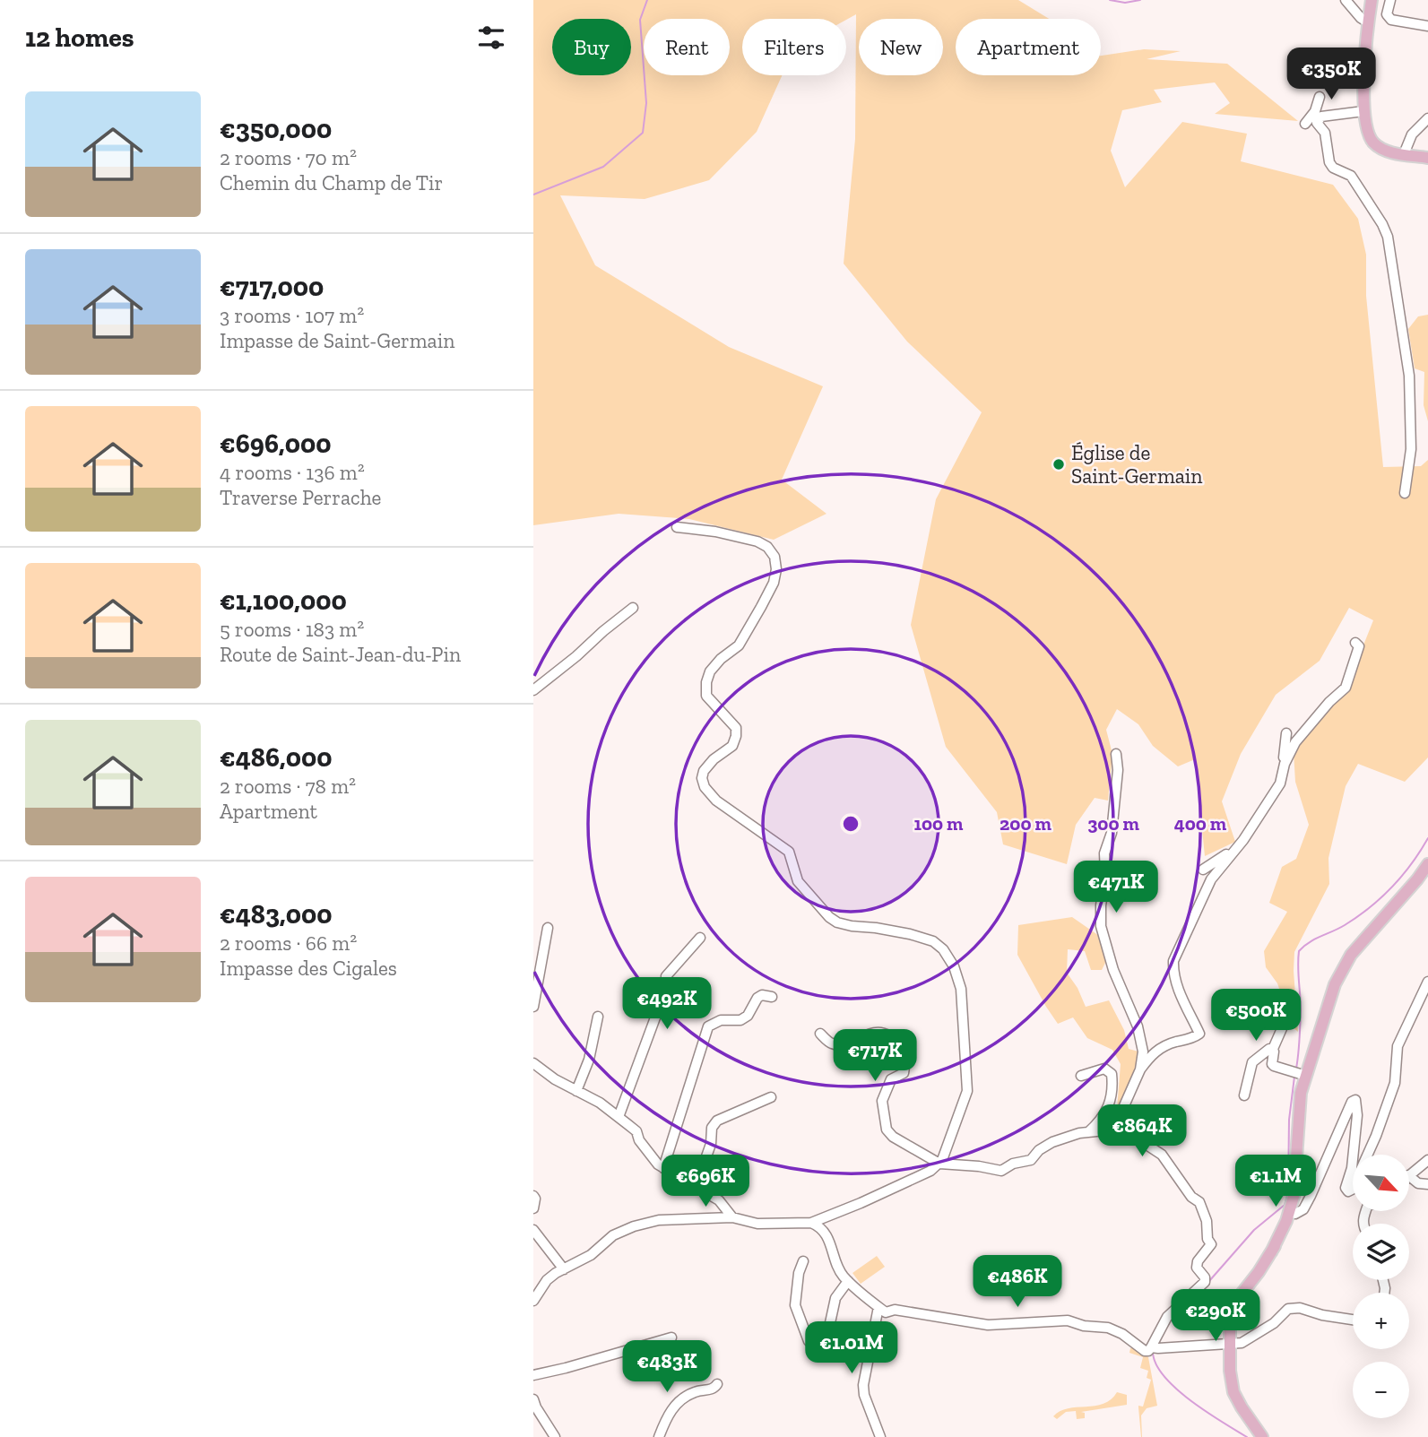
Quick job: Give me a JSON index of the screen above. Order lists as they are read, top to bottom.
{
  "places": ["Église de Saint-Germain"],
  "north": "bottom right",
  "page": {
    "heading": "12 homes",
    "chip": [
      "Buy",
      "Rent",
      "Filters",
      "New",
      "Apartment"
    ],
    "price": [
      "€350K",
      "€471K",
      "€492K",
      "€500K",
      "€717K",
      "€864K",
      "€696K",
      "€1.1M",
      "€486K",
      "€290K",
      "€1.01M",
      "€483K"
    ],
    "list": [
      {
        "name": "€350,000",
        "note": "2 rooms · 70 m² · Chemin du Champ de Tir"
      },
      {
        "name": "€717,000",
        "note": "3 rooms · 107 m² · Impasse de Saint-Germain"
      },
      {
        "name": "€696,000",
        "note": "4 rooms · 136 m² · Traverse Perrache"
      },
      {
        "name": "€1,100,000",
        "note": "5 rooms · 183 m² · Route de Saint-Jean-du-Pin"
      },
      {
        "name": "€486,000",
        "note": "2 rooms · 78 m² · Apartment"
      },
      {
        "name": "€483,000",
        "note": "2 rooms · 66 m² · Impasse des Cigales"
      }
    ],
    "map_buttons": ["+", "−"]
  },
  "rings": [
    "100 m",
    "200 m",
    "300 m",
    "400 m"
  ]
}
